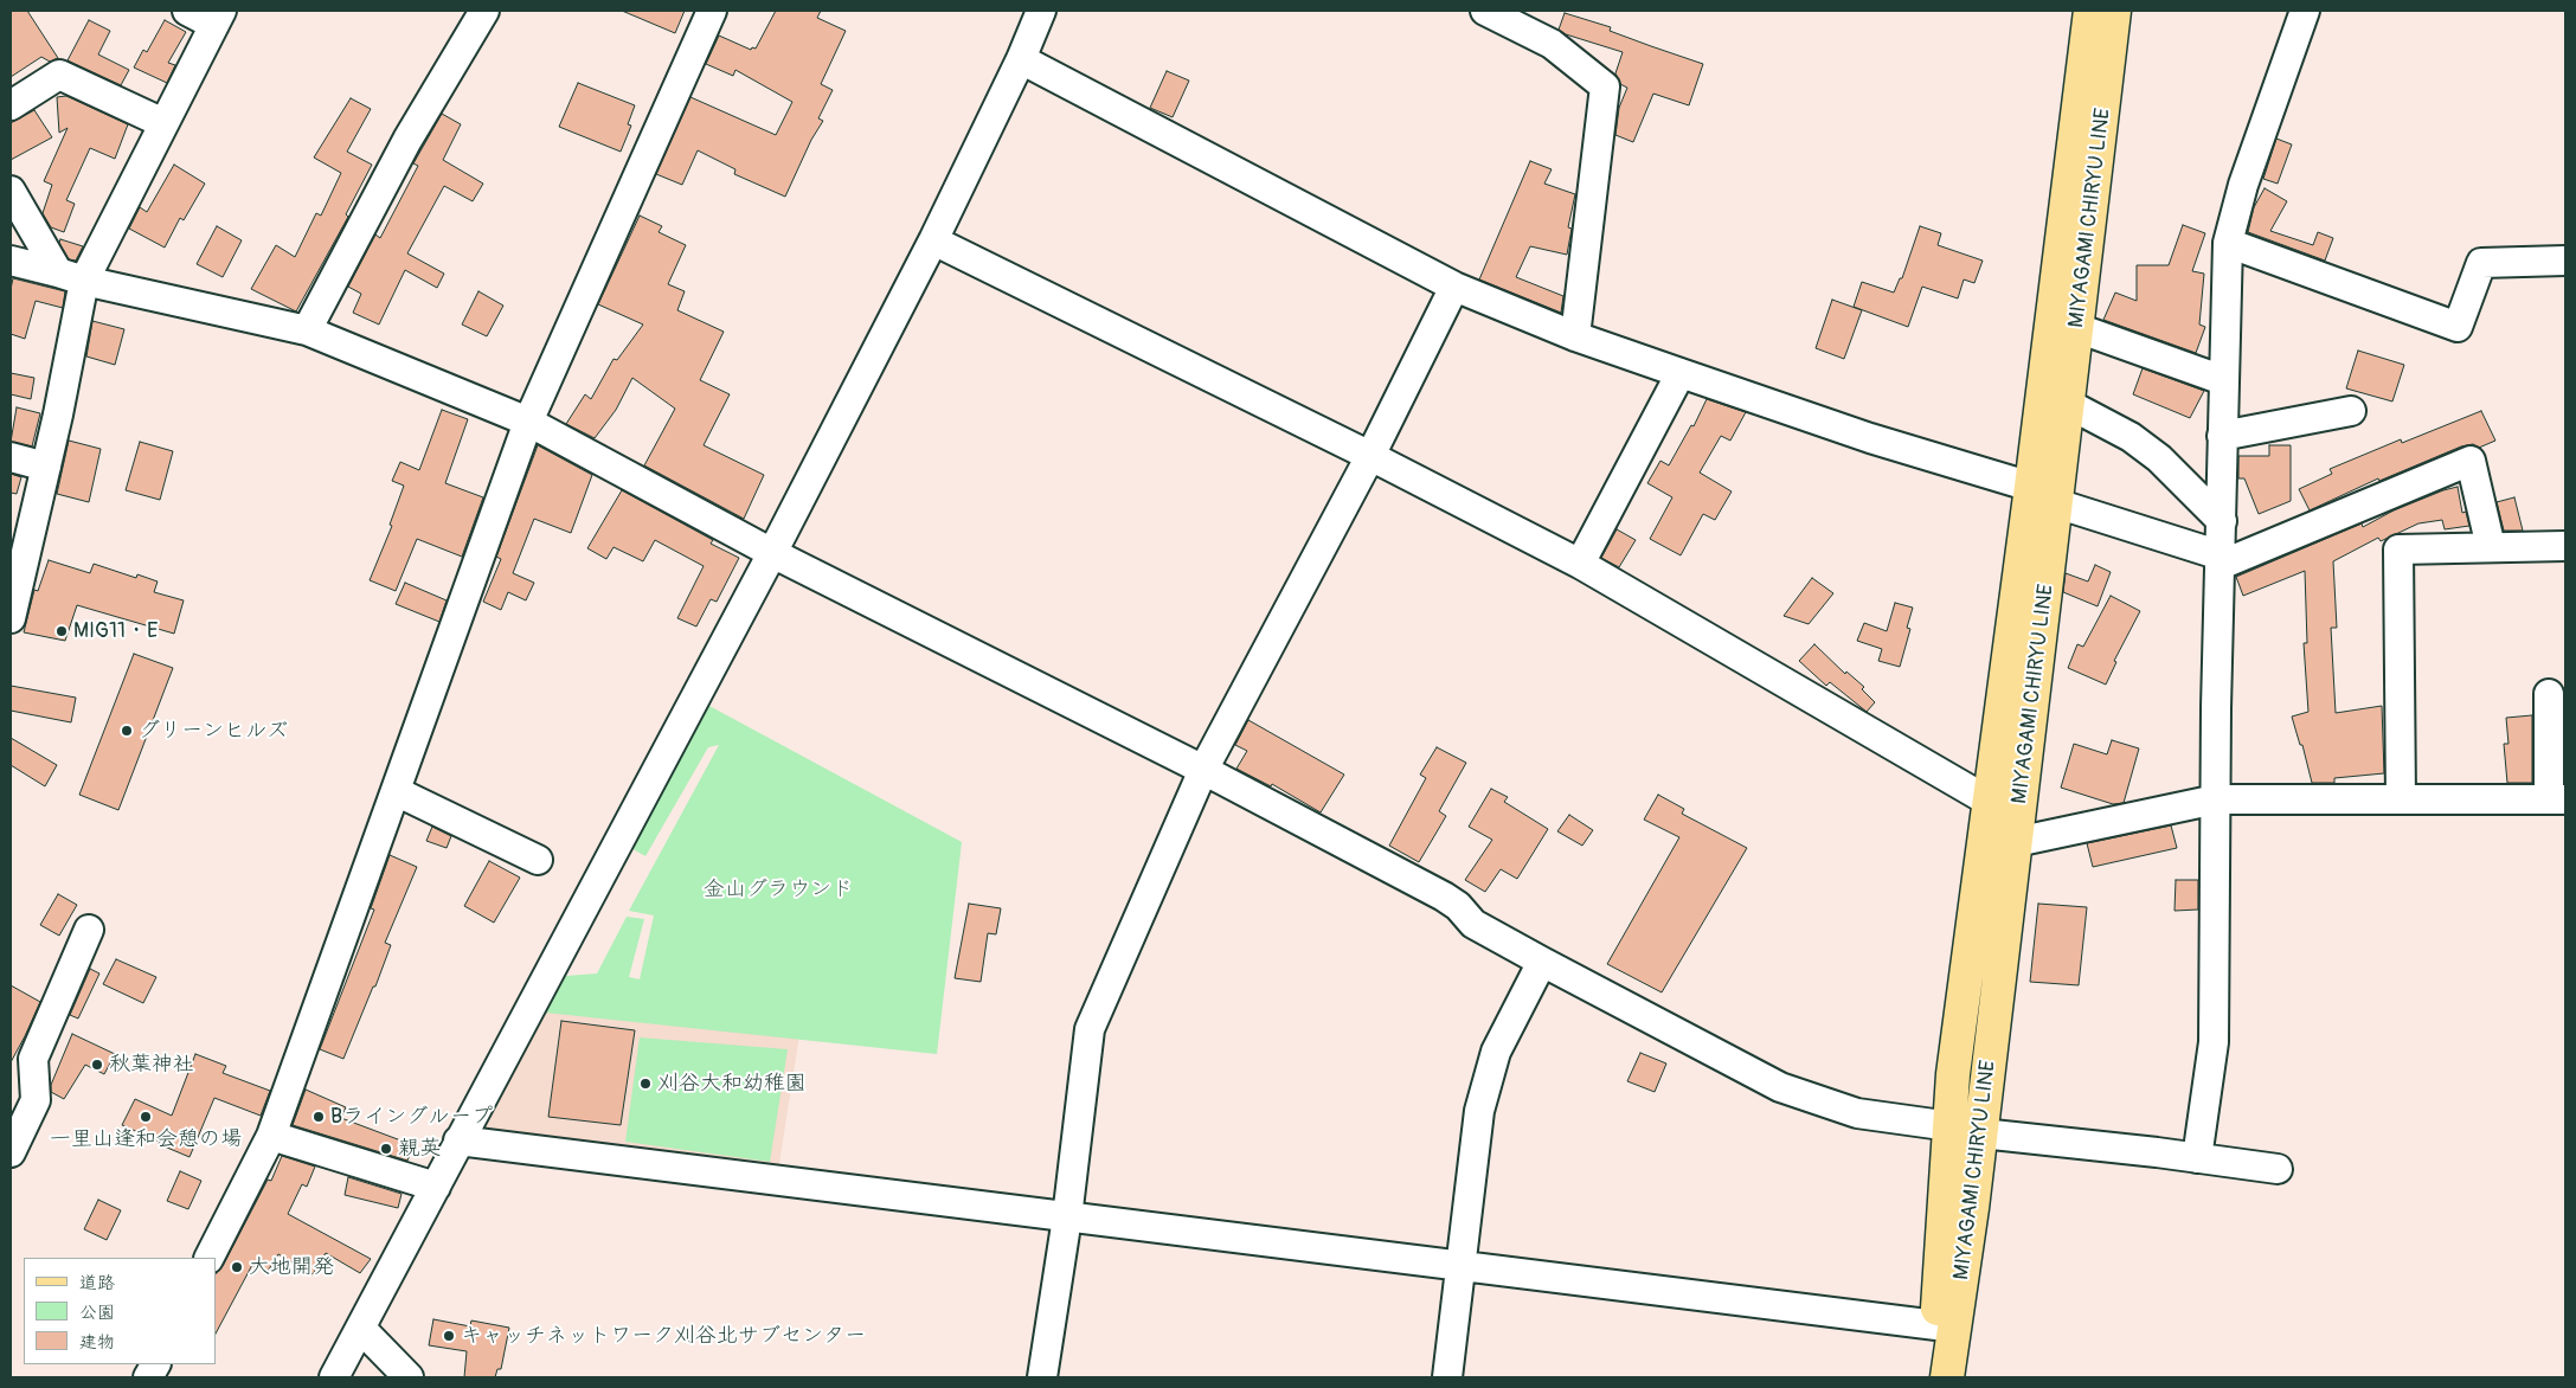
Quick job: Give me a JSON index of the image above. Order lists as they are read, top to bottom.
{
  "streets": {
    "main road": ["MIYAGAMI CHIRYU LINE"]
  },
  "parks": ["金山グラウンド"],
  "places": [
    "MIG11・E",
    "グリーンヒルズ",
    "秋葉神社",
    "刈谷大和幼稚園",
    "一里山逢和会憩の場",
    "Bライングループ",
    "親英",
    "大地開発",
    "キャッチネットワーク刈谷北サブセンター"
  ],
  "legend": ["道路", "公園", "建物"]
}
